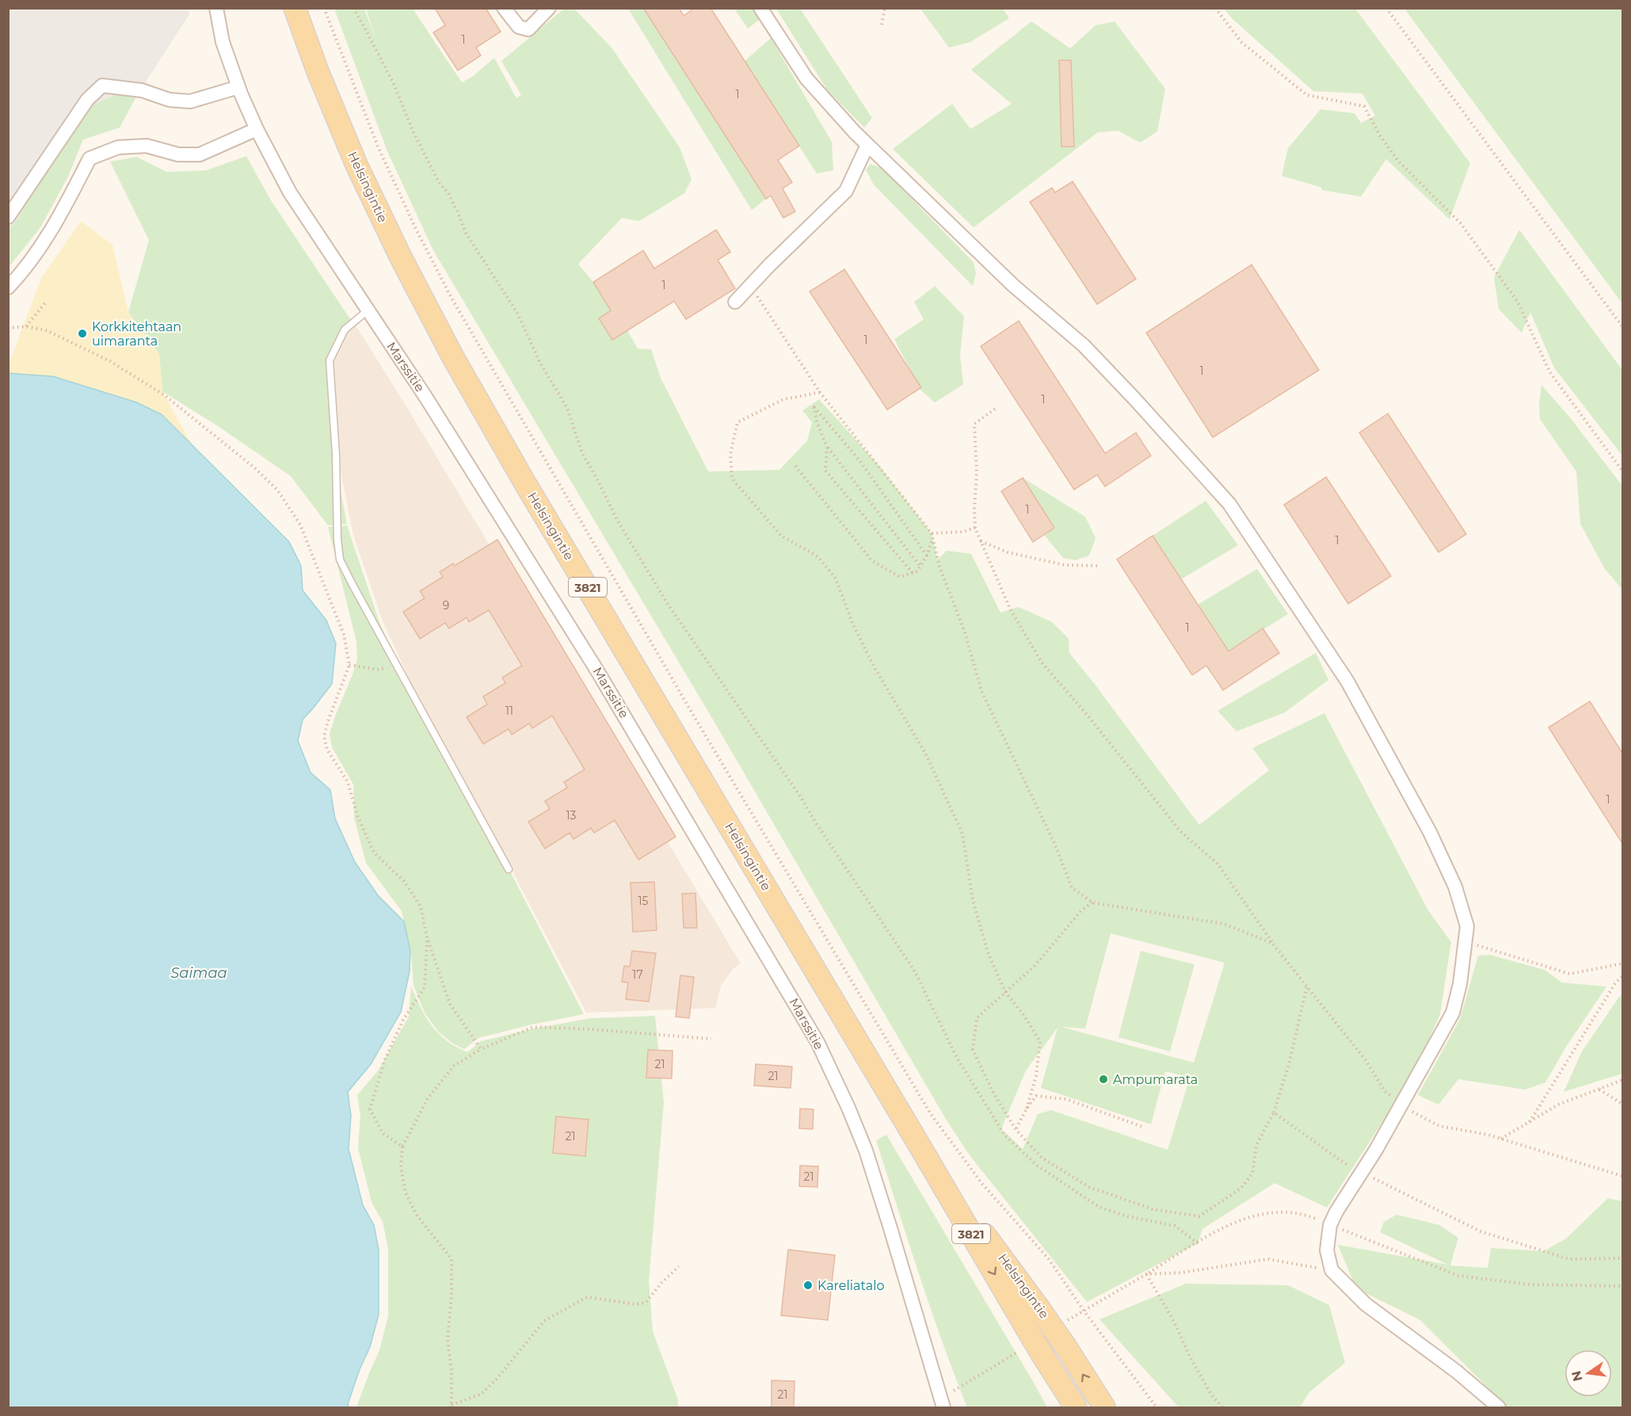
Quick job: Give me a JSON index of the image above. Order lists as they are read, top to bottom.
{
  "streets": {
    "main road": ["Helsingintie", "3821"],
    "street": ["Marssitie"]
  },
  "water": ["Saimaa"],
  "places": ["Korkkitehtaan uimaranta", "Ampumarata", "Kareliatalo"],
  "house_numbers": [
    "1",
    "1",
    "1",
    "1",
    "1",
    "1",
    "1",
    "1",
    "9",
    "1",
    "11",
    "1",
    "13",
    "15",
    "17",
    "21",
    "21",
    "21",
    "21",
    "21"
  ],
  "north": "left"
}
